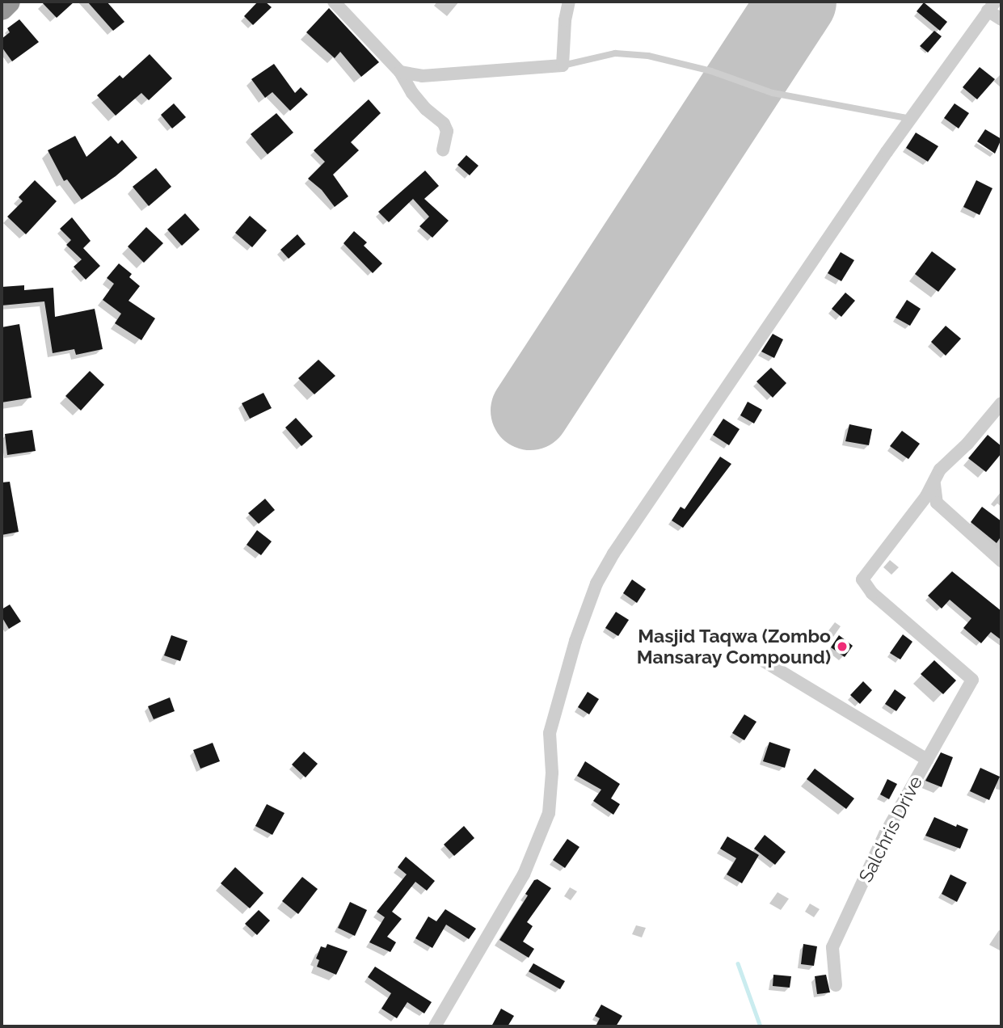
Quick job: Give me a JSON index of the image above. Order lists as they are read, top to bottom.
{
  "streets": {
    "street": ["Salchris Drive"]
  },
  "places": ["Masjid Taqwa (Zombo Mansaray Compound)"]
}
